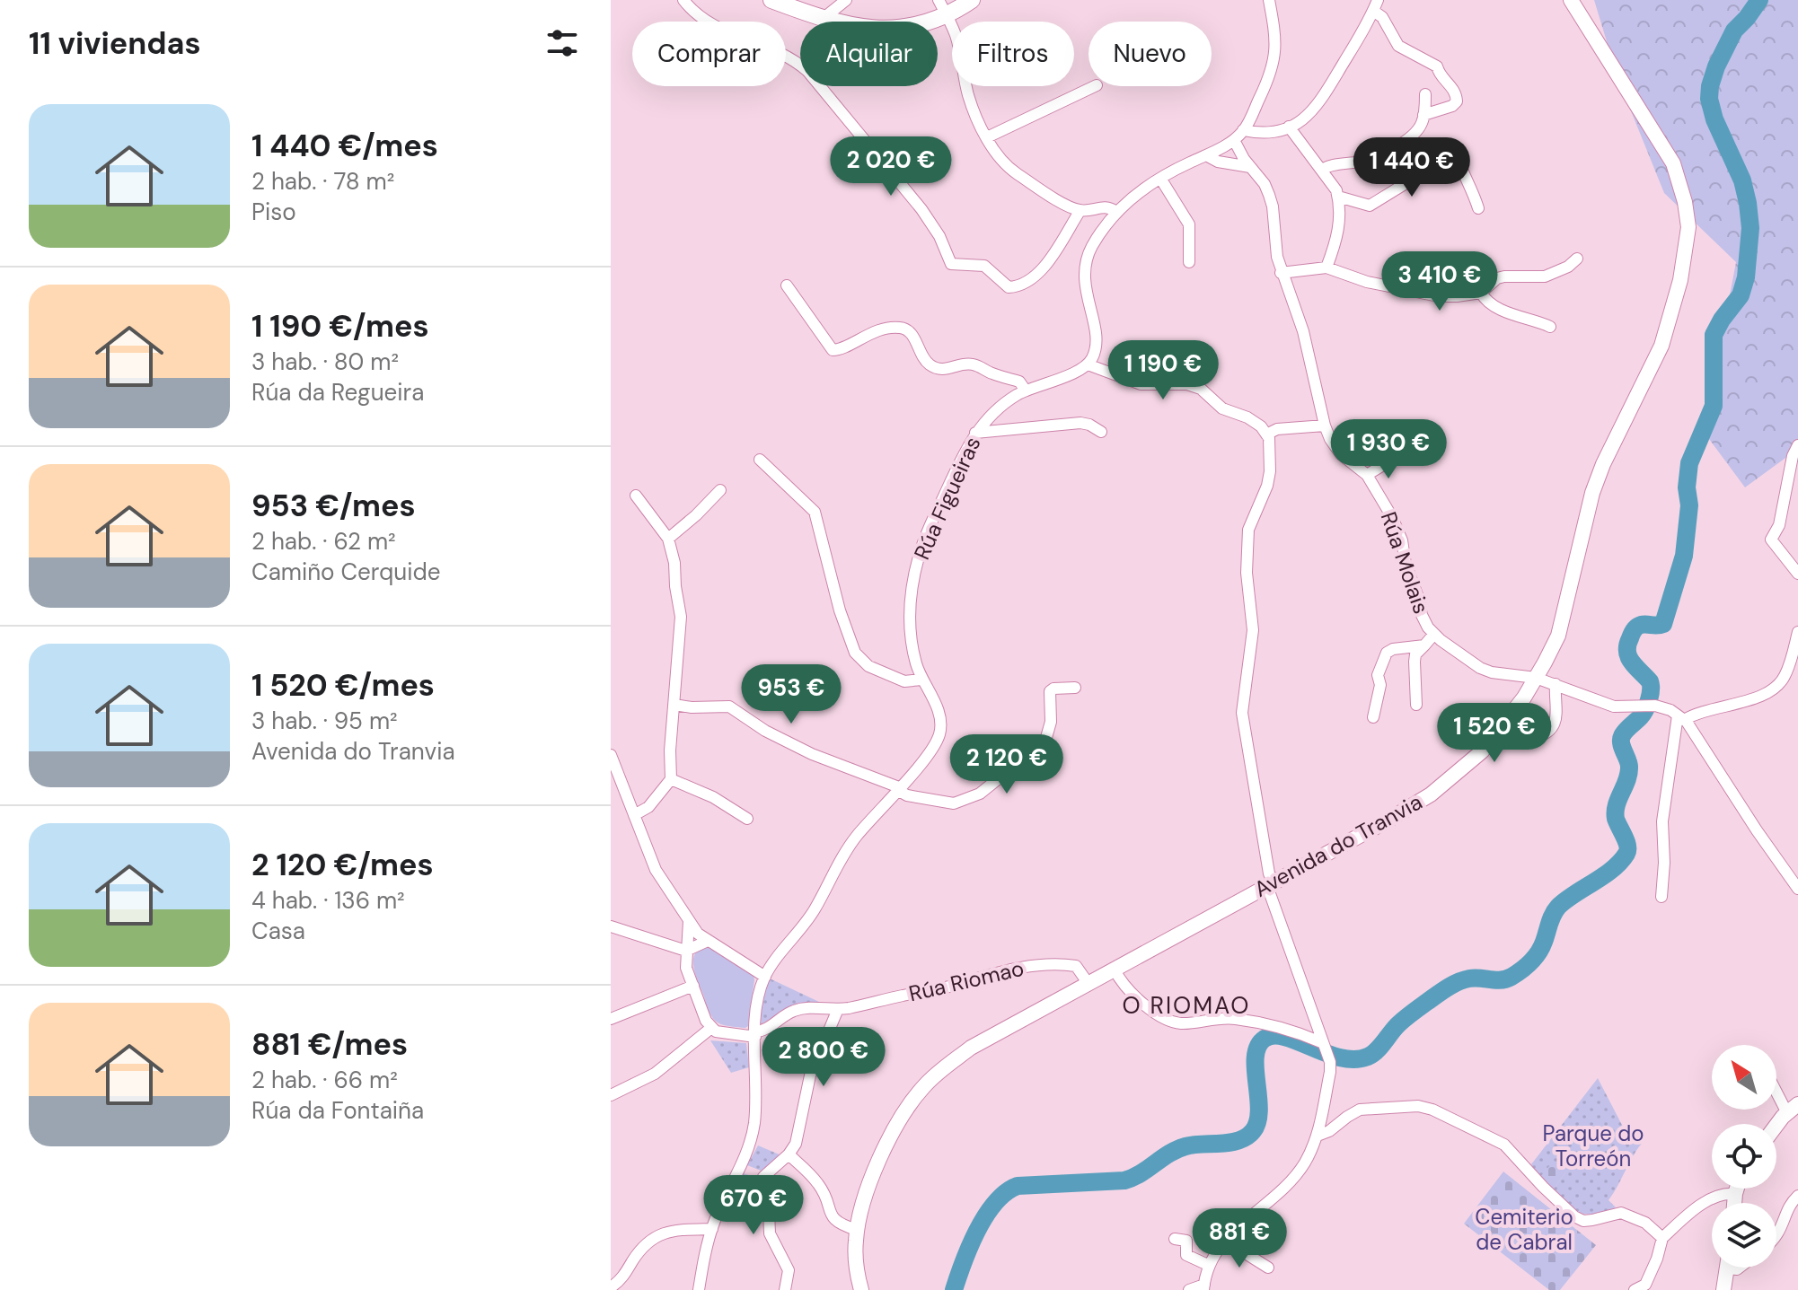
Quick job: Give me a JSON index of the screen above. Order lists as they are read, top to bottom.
{
  "streets": {
    "main road": ["Avenida do Tranvia"],
    "street": ["Rúa Figueiras", "Rúa Molais", "Rúa Riomao"]
  },
  "crossings": [
    ["Rúa Figueiras", "Rúa Riomao"],
    ["Rúa Molais", "Avenida do Tranvia"],
    ["Avenida do Tranvia", "Rúa Riomao"]
  ],
  "districts": ["O RIOMAO"],
  "parks": ["Parque do Torreón", "Cemiterio de Cabral"],
  "north": "top left",
  "page": {
    "heading": "11 viviendas",
    "chip": [
      "Comprar",
      "Alquilar",
      "Filtros",
      "Nuevo"
    ],
    "list": [
      {
        "name": "1 440 €/mes",
        "note": "2 hab. · 78 m² · Piso"
      },
      {
        "name": "1 190 €/mes",
        "note": "3 hab. · 80 m² · Rúa da Regueira"
      },
      {
        "name": "953 €/mes",
        "note": "2 hab. · 62 m² · Camiño Cerquide"
      },
      {
        "name": "1 520 €/mes",
        "note": "3 hab. · 95 m² · Avenida do Tranvia"
      },
      {
        "name": "2 120 €/mes",
        "note": "4 hab. · 136 m² · Casa"
      },
      {
        "name": "881 €/mes",
        "note": "2 hab. · 66 m² · Rúa da Fontaiña"
      }
    ],
    "price": [
      "2 020 €",
      "1 440 €",
      "3 410 €",
      "1 190 €",
      "1 930 €",
      "953 €",
      "1 520 €",
      "2 120 €",
      "2 800 €",
      "670 €",
      "881 €"
    ]
  }
}
